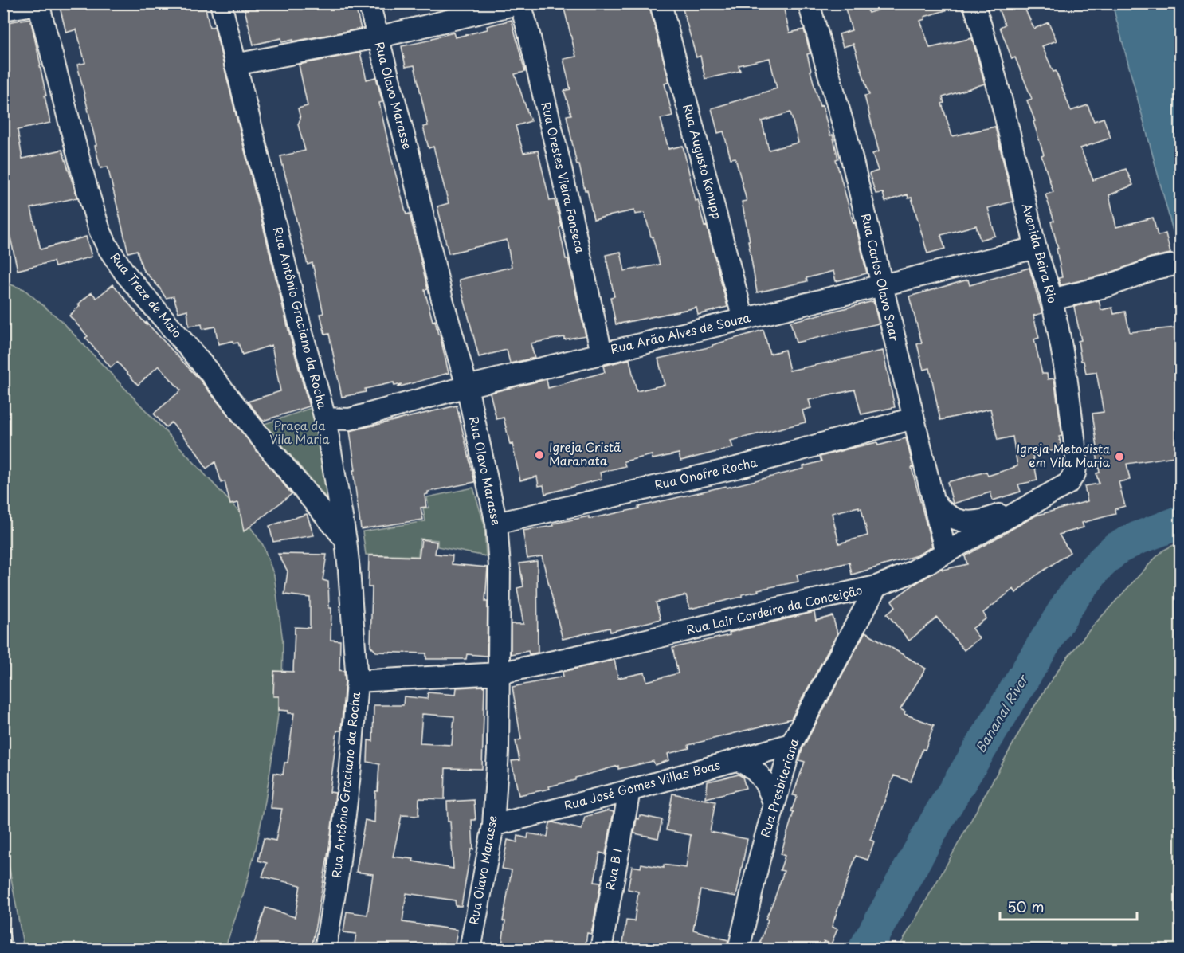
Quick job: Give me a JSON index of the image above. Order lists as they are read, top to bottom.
{
  "streets": {
    "street": [
      "Rua Olavo Marasse",
      "Rua Augusto Kenupp",
      "Rua Orestes Vieira Fonseca",
      "Avenida Beira Rio",
      "Rua Carlos Olavo Saar",
      "Rua Treze de Maio",
      "Rua Antônio Graciano da Rocha",
      "Rua Arão Alves de Souza",
      "Rua Onofre Rocha",
      "Rua Lair Cordeiro da Conceição",
      "Rua José Gomes Villas Boas",
      "Rua Presbiteriana",
      "Rua B I"
    ]
  },
  "crossings": [
    ["Rua Olavo Marasse", "Rua Arão Alves de Souza"],
    ["Rua Olavo Marasse", "Rua Onofre Rocha"],
    ["Rua Olavo Marasse", "Rua Lair Cordeiro da Conceição"],
    ["Rua Olavo Marasse", "Rua José Gomes Villas Boas"],
    ["Rua Augusto Kenupp", "Rua Arão Alves de Souza"],
    ["Rua Orestes Vieira Fonseca", "Rua Arão Alves de Souza"],
    ["Avenida Beira Rio", "Rua Arão Alves de Souza"],
    ["Avenida Beira Rio", "Rua Lair Cordeiro da Conceição"],
    ["Rua Carlos Olavo Saar", "Rua Arão Alves de Souza"],
    ["Rua Carlos Olavo Saar", "Rua Onofre Rocha"],
    ["Rua Carlos Olavo Saar", "Rua Lair Cordeiro da Conceição"],
    ["Rua Treze de Maio", "Rua Antônio Graciano da Rocha"],
    ["Rua Antônio Graciano da Rocha", "Rua Arão Alves de Souza"],
    ["Rua Antônio Graciano da Rocha", "Rua Lair Cordeiro da Conceição"],
    ["Rua Lair Cordeiro da Conceição", "Rua Presbiteriana"],
    ["Rua José Gomes Villas Boas", "Rua Presbiteriana"],
    ["Rua José Gomes Villas Boas", "Rua B I"]
  ],
  "water": ["Bananal River"],
  "parks": ["Praça da Vila Maria"],
  "places": ["Igreja Cristã Maranata", "Igreja Metodista em Vila Maria"],
  "scale_bar": "50 m"
}
